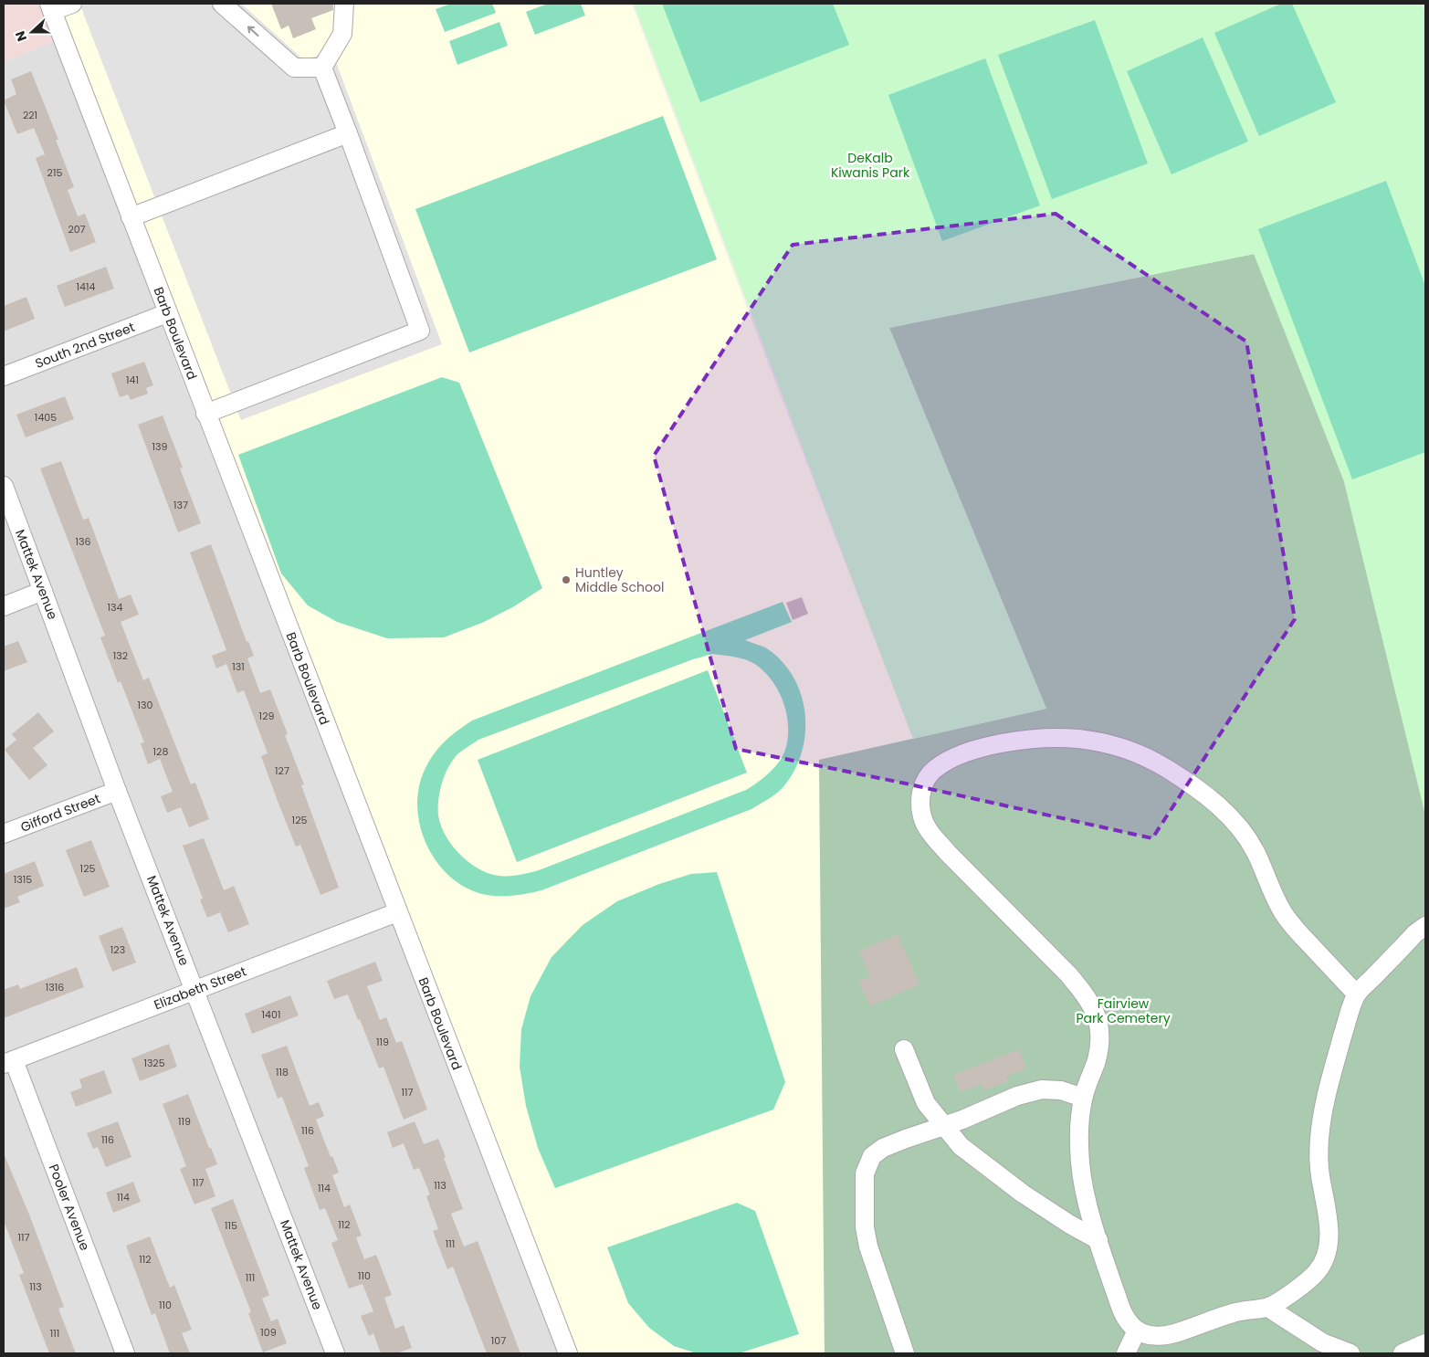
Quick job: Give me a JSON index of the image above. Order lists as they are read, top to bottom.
{
  "streets": {
    "street": [
      "Barb Boulevard",
      "South 2nd Street",
      "Mattek Avenue",
      "Gifford Street",
      "Elizabeth Street",
      "Pooler Avenue"
    ]
  },
  "crossings": [
    ["Barb Boulevard", "South 2nd Street"],
    ["Barb Boulevard", "Elizabeth Street"],
    ["Mattek Avenue", "Gifford Street"],
    ["Mattek Avenue", "Elizabeth Street"],
    ["Elizabeth Street", "Pooler Avenue"]
  ],
  "parks": ["DeKalb Kiwanis Park", "Fairview Park Cemetery"],
  "places": ["Huntley Middle School"],
  "house_numbers": [
    "221",
    "215",
    "207",
    "1414",
    "141",
    "1405",
    "139",
    "137",
    "136",
    "134",
    "132",
    "131",
    "130",
    "129",
    "128",
    "127",
    "125",
    "125",
    "1315",
    "123",
    "1316",
    "1401",
    "119",
    "1325",
    "118",
    "117",
    "119",
    "116",
    "116",
    "117",
    "113",
    "114",
    "114",
    "112",
    "115",
    "117",
    "111",
    "112",
    "110",
    "111",
    "113",
    "110",
    "109",
    "111",
    "107"
  ],
  "north": "left"
}
